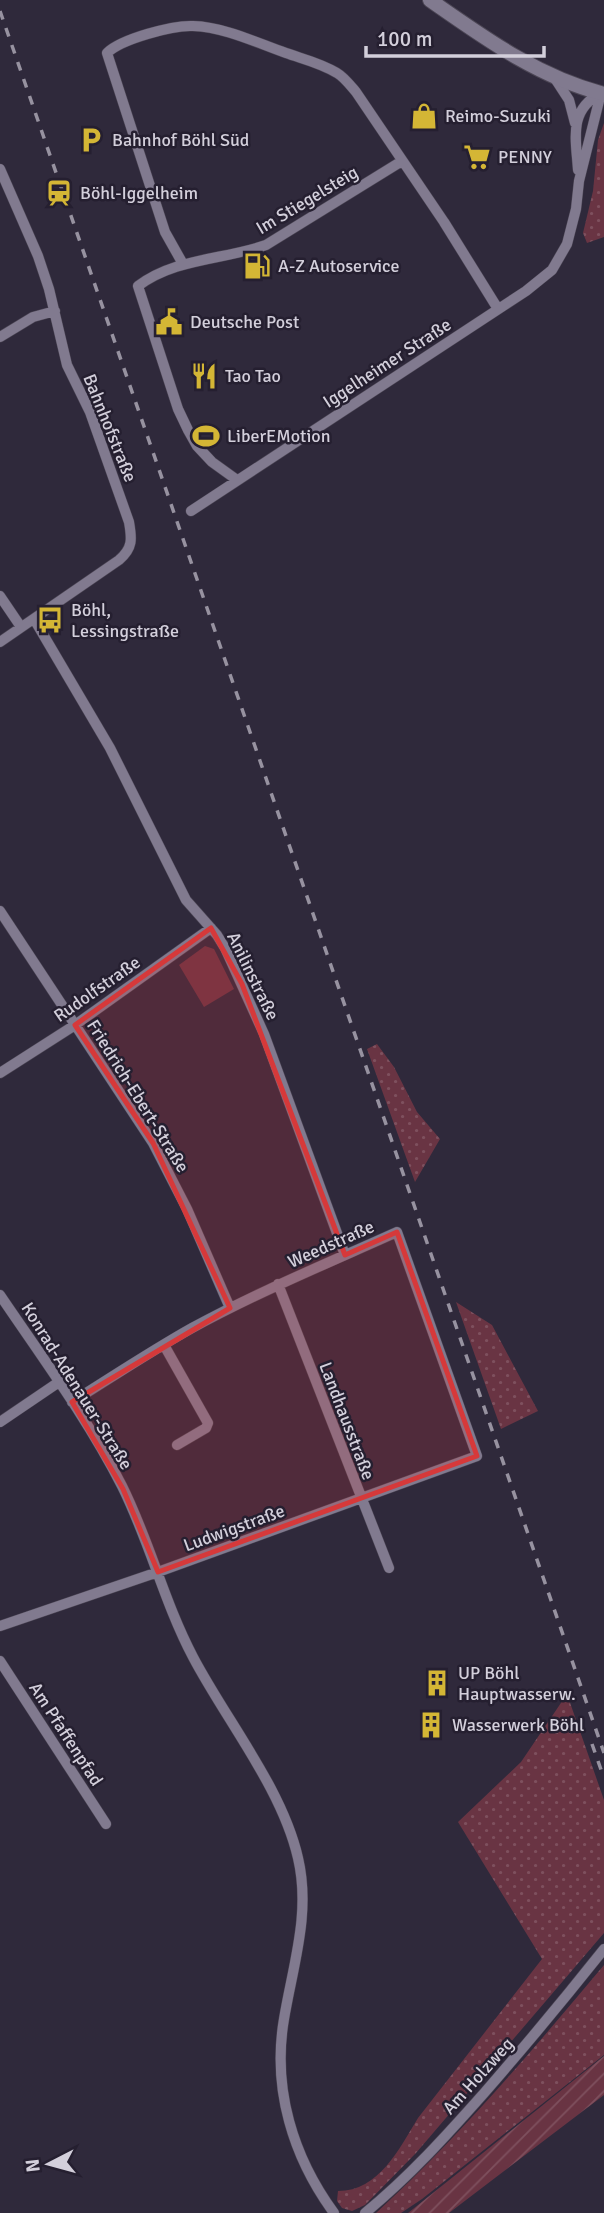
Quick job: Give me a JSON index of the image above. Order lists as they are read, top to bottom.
{
  "streets": {
    "street": [
      "Im Stiegelsteig",
      "Iggelheimer Straße",
      "Bahnhofstraße",
      "Anilinstraße",
      "Rudolfstraße",
      "Friedrich-Ebert-Straße",
      "Weedstraße",
      "Konrad-Adenauer-Straße",
      "Landhausstraße",
      "Ludwigstraße",
      "Am Pfaffenpfad",
      "Am Holzweg"
    ]
  },
  "crossings": [
    ["Im Stiegelsteig", "Iggelheimer Straße"],
    ["Bahnhofstraße", "Anilinstraße"],
    ["Anilinstraße", "Rudolfstraße"],
    ["Anilinstraße", "Weedstraße"],
    ["Rudolfstraße", "Friedrich-Ebert-Straße"],
    ["Friedrich-Ebert-Straße", "Weedstraße"],
    ["Weedstraße", "Konrad-Adenauer-Straße"],
    ["Weedstraße", "Landhausstraße"],
    ["Weedstraße", "Ludwigstraße"],
    ["Konrad-Adenauer-Straße", "Ludwigstraße"],
    ["Landhausstraße", "Ludwigstraße"]
  ],
  "places": {
    "shop": ["Reimo-Suzuki"],
    "parking": ["Bahnhof Böhl Süd"],
    "supermarket": ["PENNY"],
    "station": ["Böhl-Iggelheim"],
    "fuel station": ["A-Z Autoservice"],
    "public building": ["Deutsche Post"],
    "restaurant": ["Tao Tao"],
    "sports": ["LiberEMotion"],
    "bus stop": ["Böhl, Lessingstraße"],
    "building": ["UP Böhl Hauptwasserw.", "Wasserwerk Böhl"]
  },
  "scale_bar": "100 m",
  "north": "left"
}
